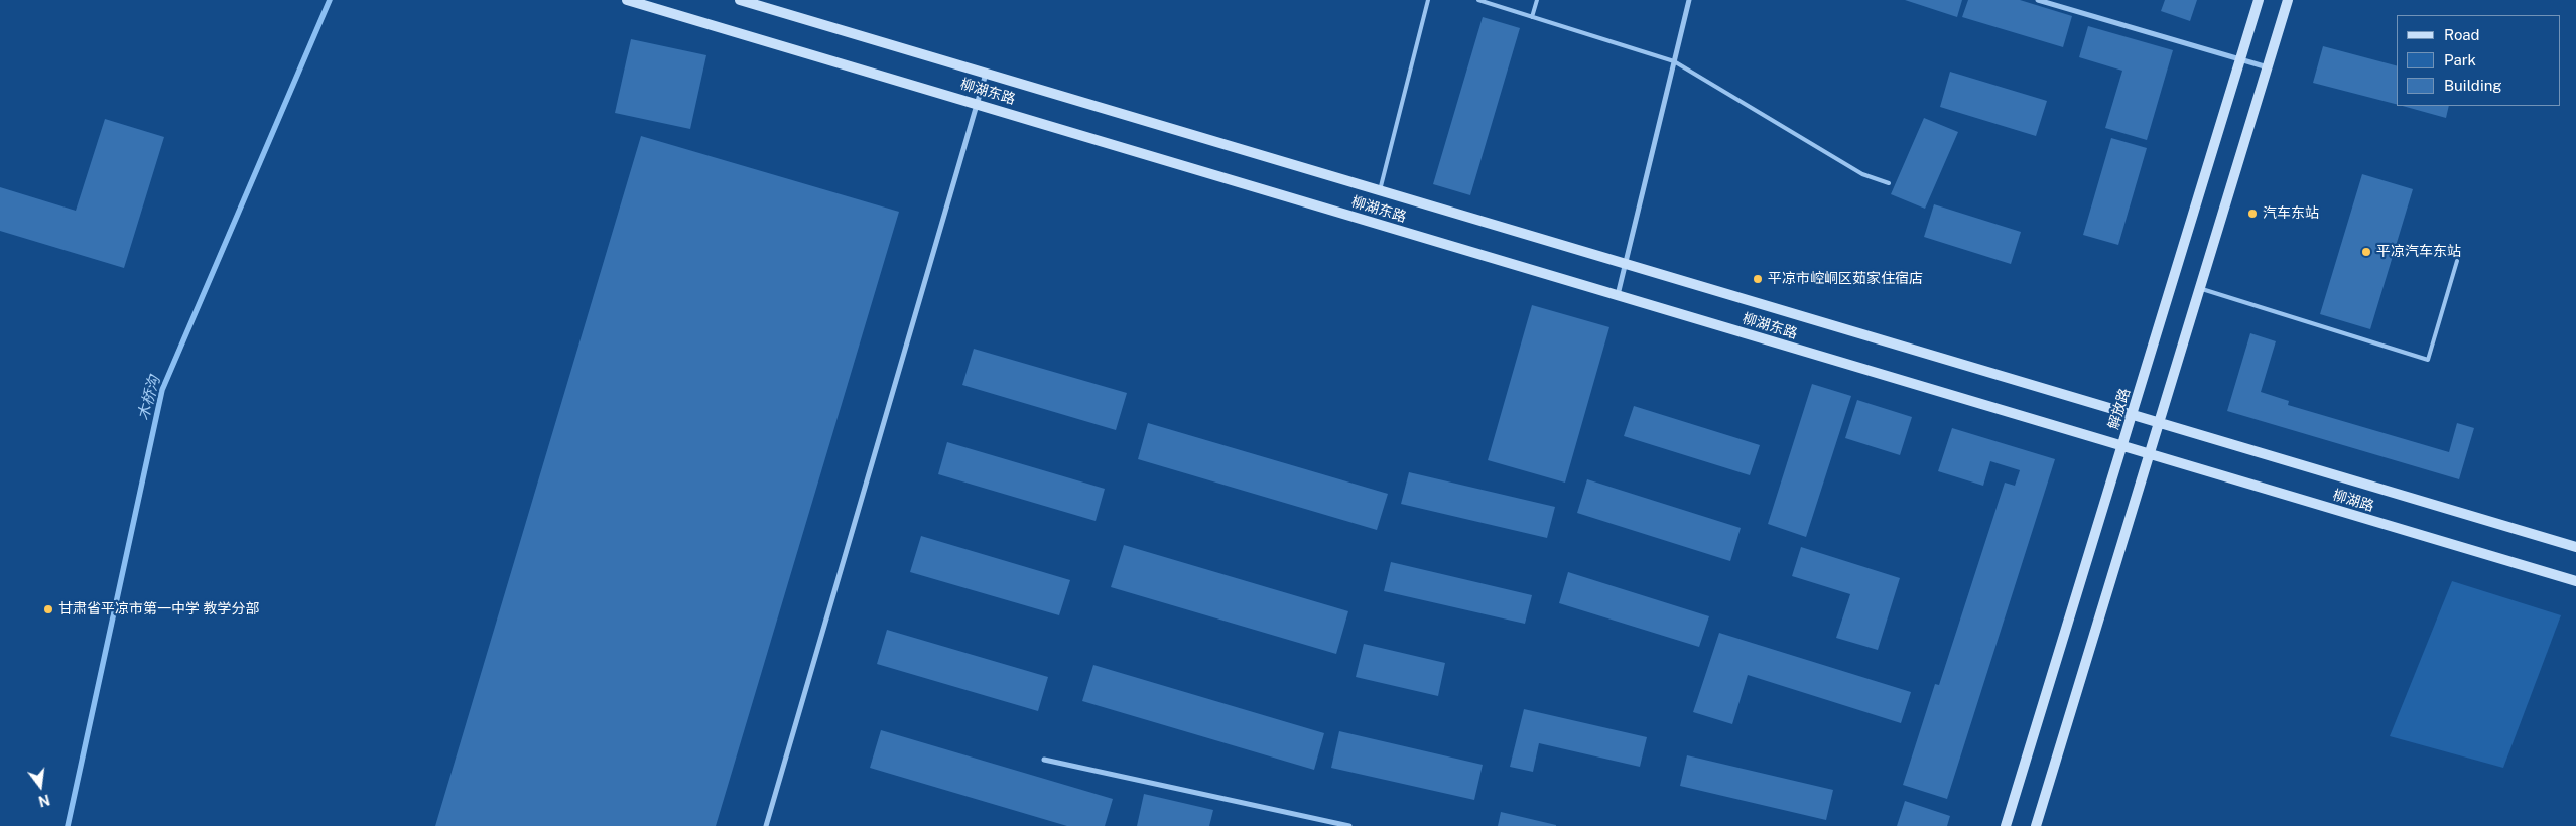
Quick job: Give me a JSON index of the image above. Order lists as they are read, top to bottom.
{
  "streets": {
    "main road": ["柳湖东路", "解放路", "柳湖路"]
  },
  "crossings": [
    ["柳湖东路", "解放路"],
    ["柳湖东路", "柳湖路"],
    ["解放路", "柳湖路"]
  ],
  "water": ["木桥沟"],
  "places": [
    "汽车东站",
    "平凉汽车东站",
    "平凉市崆峒区茹家住宿店",
    "甘肃省平凉市第一中学 教学分部"
  ],
  "legend": ["Road", "Park", "Building"],
  "north": "bottom"
}
